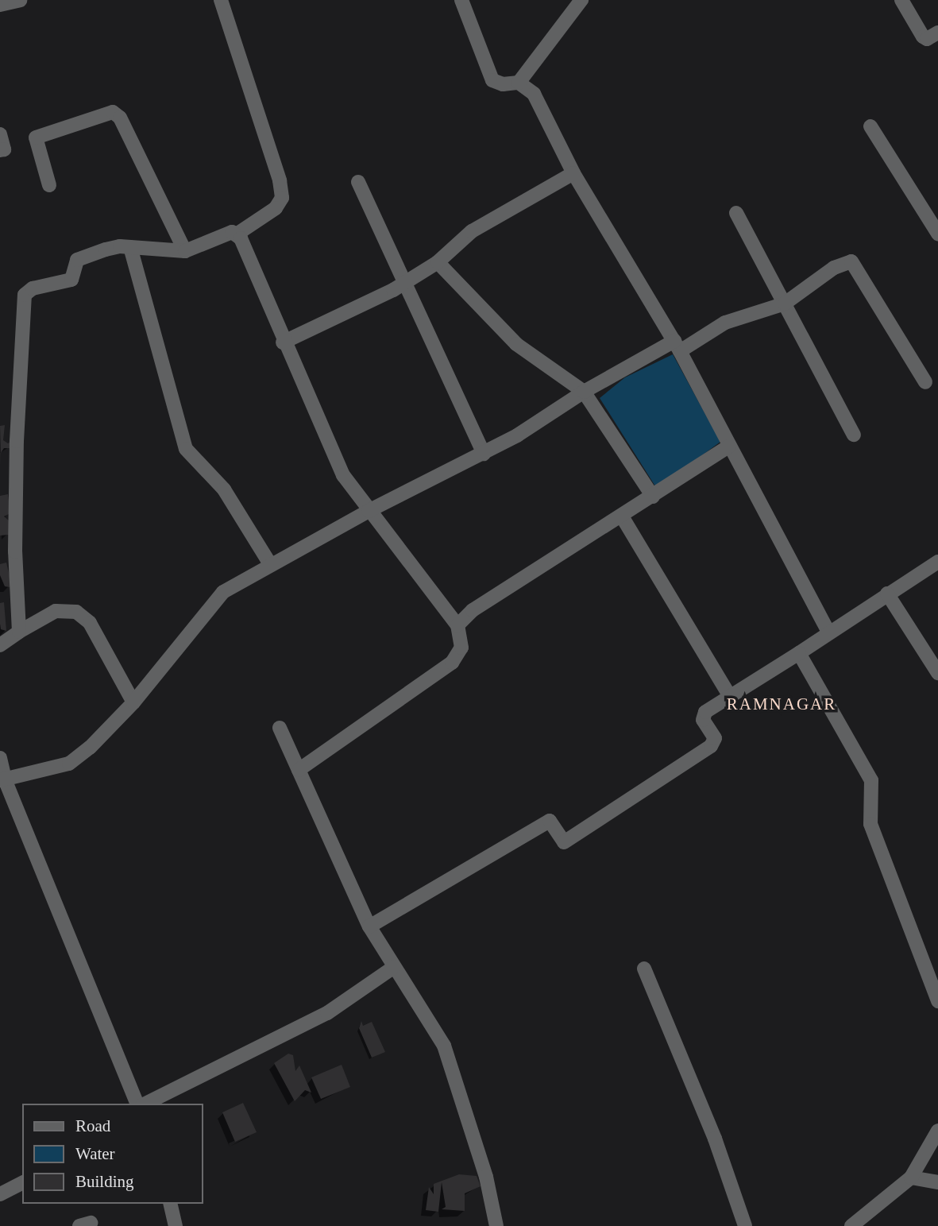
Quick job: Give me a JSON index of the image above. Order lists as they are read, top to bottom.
{
  "districts": ["RAMNAGAR"],
  "legend": ["Road", "Water", "Building"]
}
